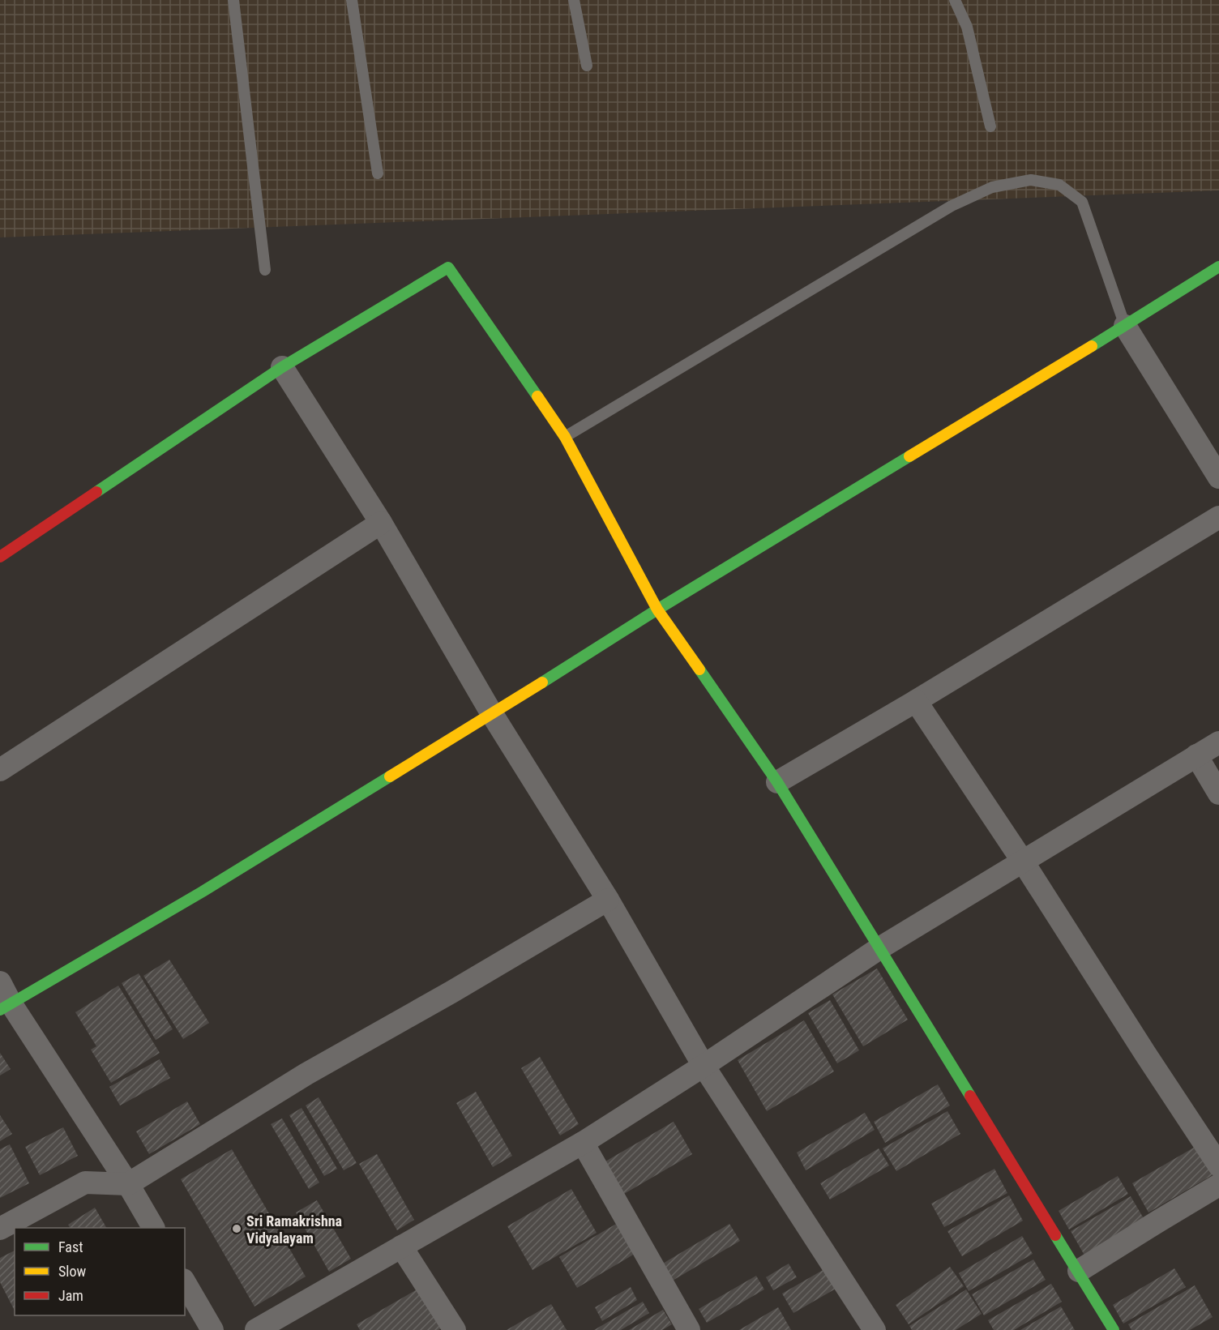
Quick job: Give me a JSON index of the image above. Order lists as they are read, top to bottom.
{
  "places": ["Sri Ramakrishna Vidyalayam"],
  "legend": ["Fast", "Slow", "Jam"]
}
